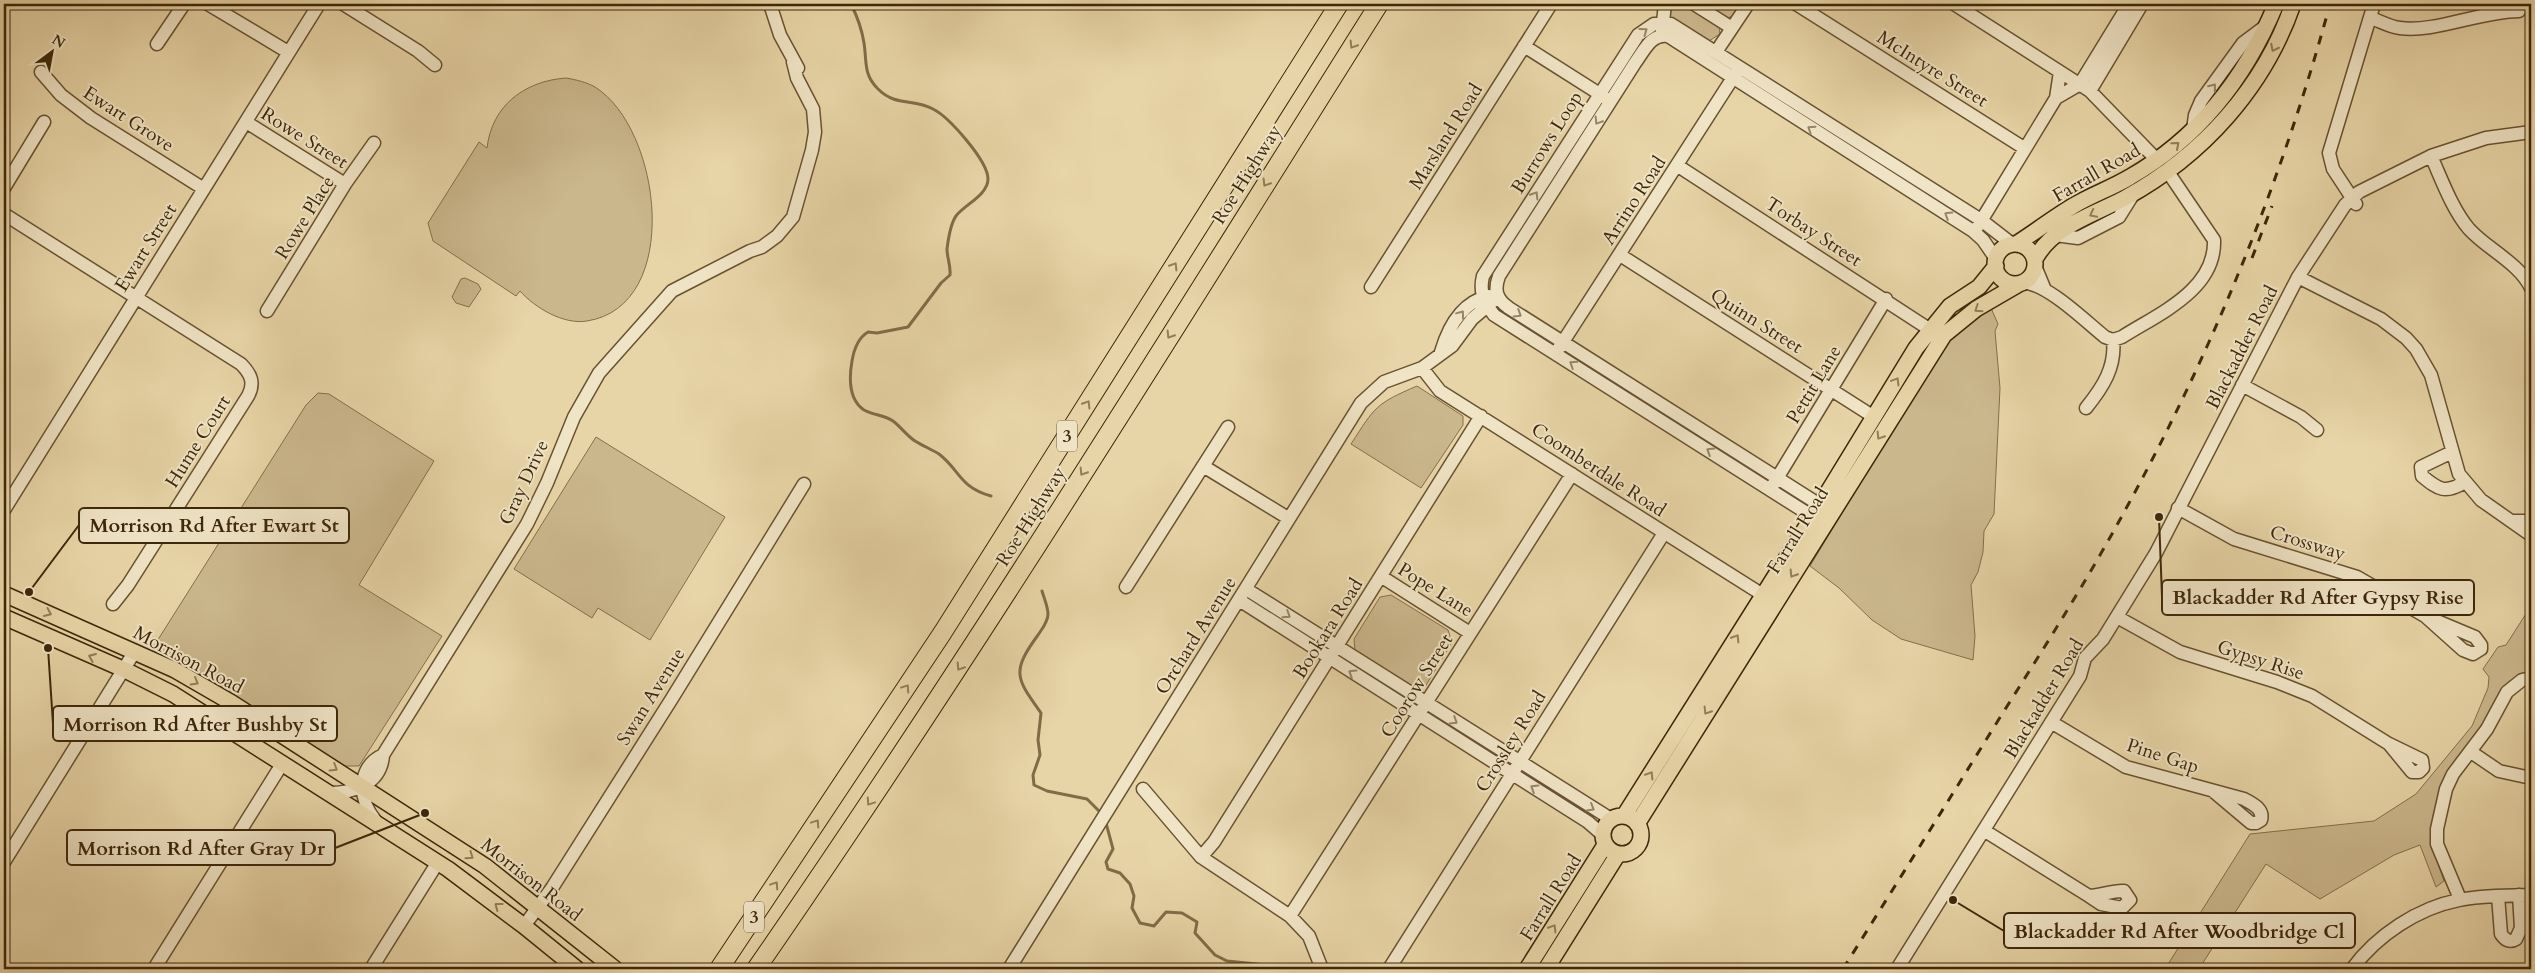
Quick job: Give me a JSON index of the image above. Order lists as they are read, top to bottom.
{
  "streets": {
    "highway": ["Roe Highway", "3"],
    "main road": ["Farrall Road", "Morrison Road"],
    "street": [
      "McIntyre Street",
      "Ewart Grove",
      "Marsland Road",
      "Rowe Street",
      "Burrows Loop",
      "Arrino Road",
      "Rowe Place",
      "Torbay Street",
      "Ewart Street",
      "Quinn Street",
      "Blackadder Road",
      "Pettit Lane",
      "Hume Court",
      "Coomberdale Road",
      "Gray Drive",
      "Crossway",
      "Pope Lane",
      "Bookara Road",
      "Orchard Avenue",
      "Gypsy Rise",
      "Coorow Street",
      "Swan Avenue",
      "Crossley Road",
      "Pine Gap"
    ]
  },
  "crossings": [
    ["Ewart Grove", "Ewart Street"],
    ["Rowe Street", "Rowe Place"],
    ["Rowe Street", "Ewart Street"],
    ["Burrows Loop", "Orchard Avenue"],
    ["Farrall Road", "Torbay Street"],
    ["Farrall Road", "Quinn Street"],
    ["Farrall Road", "Coomberdale Road"],
    ["Arrino Road", "Torbay Street"],
    ["Arrino Road", "Quinn Street"],
    ["Torbay Street", "Pettit Lane"],
    ["Ewart Street", "Hume Court"],
    ["Quinn Street", "Pettit Lane"],
    ["Blackadder Road", "Crossway"],
    ["Blackadder Road", "Gypsy Rise"],
    ["Blackadder Road", "Pine Gap"],
    ["Coomberdale Road", "Bookara Road"],
    ["Coomberdale Road", "Orchard Avenue"],
    ["Coomberdale Road", "Coorow Street"],
    ["Coomberdale Road", "Crossley Road"],
    ["Gray Drive", "Morrison Road"],
    ["Pope Lane", "Bookara Road"],
    ["Pope Lane", "Coorow Street"],
    ["Morrison Road", "Swan Avenue"]
  ],
  "places": [
    "Blackadder Rd After Gypsy Rise",
    "Morrison Rd After Ewart St",
    "Morrison Rd After Bushby St",
    "Morrison Rd After Gray Dr",
    "Blackadder Rd After Woodbridge Cl"
  ],
  "north": "top right"
}
